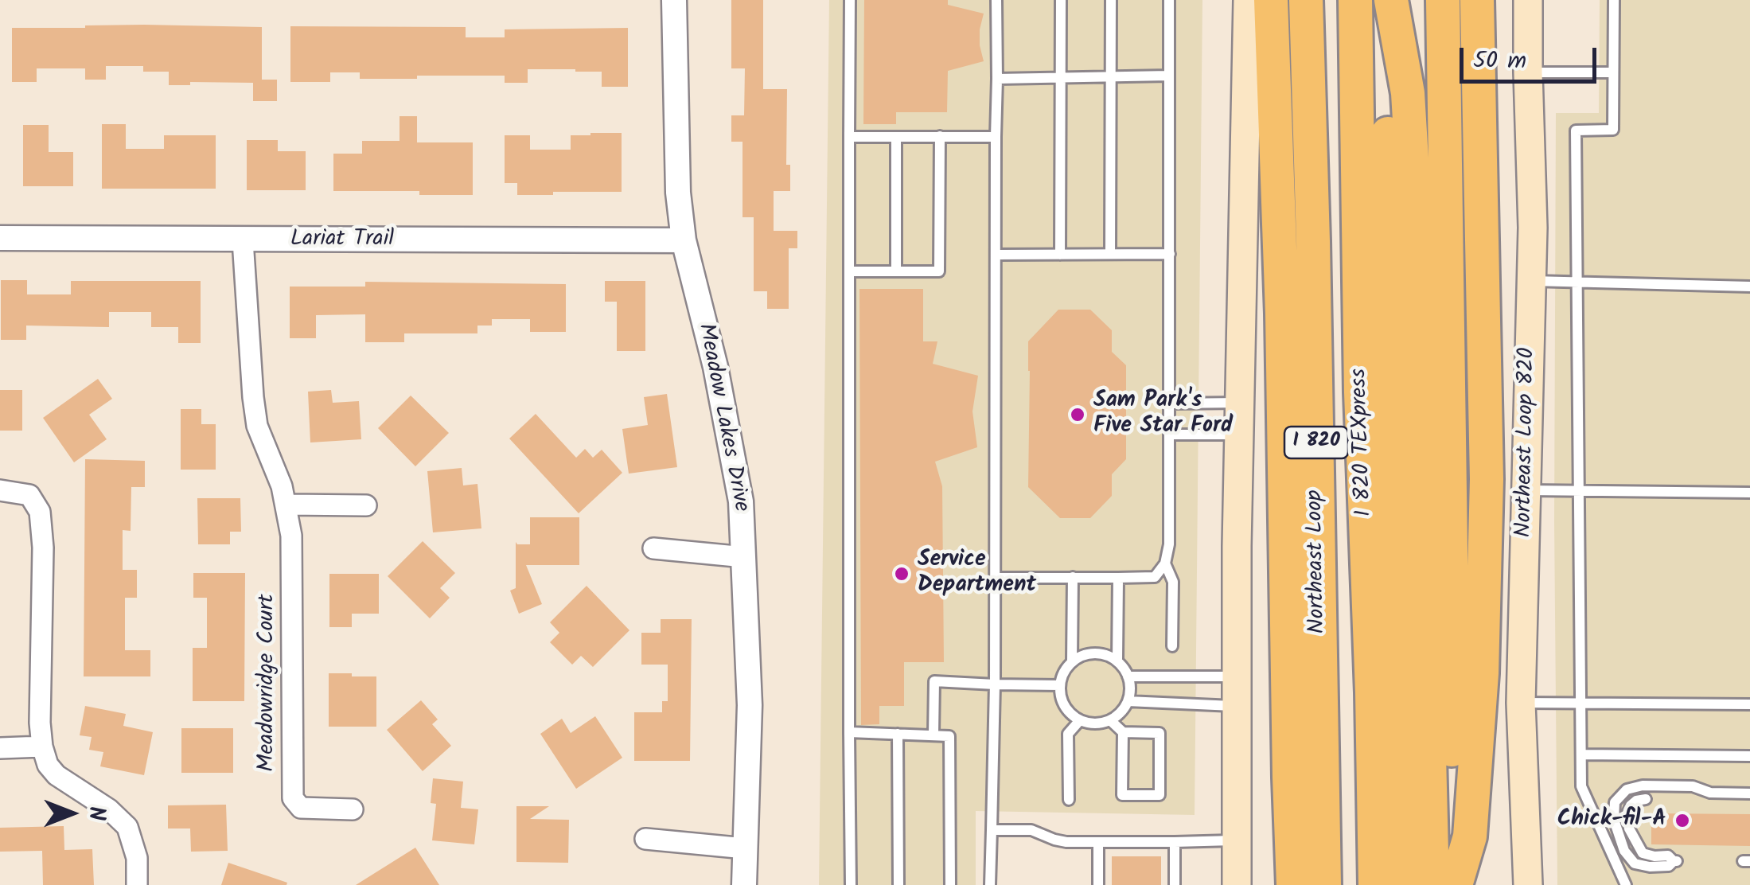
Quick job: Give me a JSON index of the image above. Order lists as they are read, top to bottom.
{
  "streets": {
    "highway": ["I 820", "I 820 TEXpress", "Northeast Loop"],
    "main road": ["Northeast Loop 820"],
    "street": ["Lariat Trail", "Meadow Lakes Drive", "Meadowridge Court"]
  },
  "crossings": [
    ["Lariat Trail", "Meadow Lakes Drive"],
    ["Lariat Trail", "Meadowridge Court"]
  ],
  "places": ["Sam Park's Five Star Ford", "Service Department", "Chick-fil-A"],
  "scale_bar": "50 m",
  "north": "right"
}
